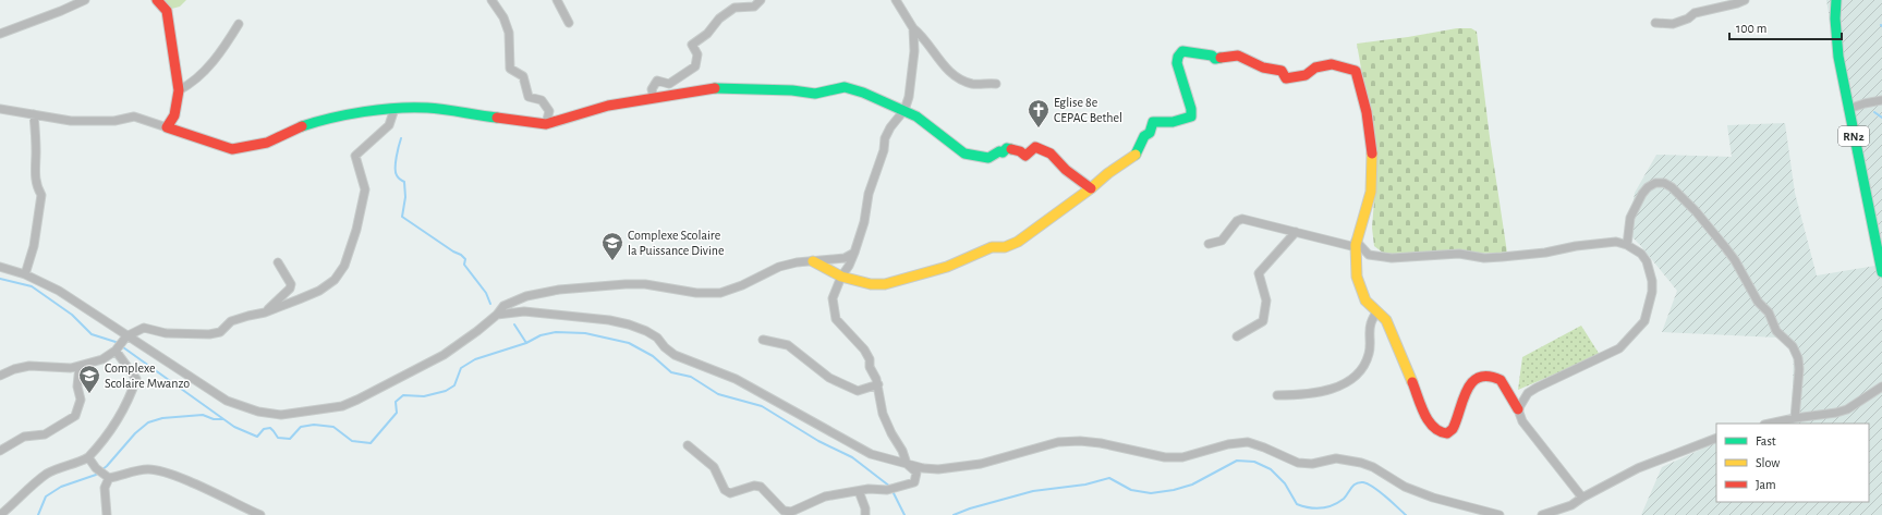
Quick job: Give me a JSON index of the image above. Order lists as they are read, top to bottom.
{
  "streets": {
    "main road": ["RN2"]
  },
  "places": {
    "church": ["Eglise 8e CEPAC Bethel"],
    "school or university": ["Complexe Scolaire la Puissance Divine", "Complexe Scolaire Mwanzo"]
  },
  "legend": ["Fast", "Slow", "Jam"],
  "scale_bar": "100 m"
}
